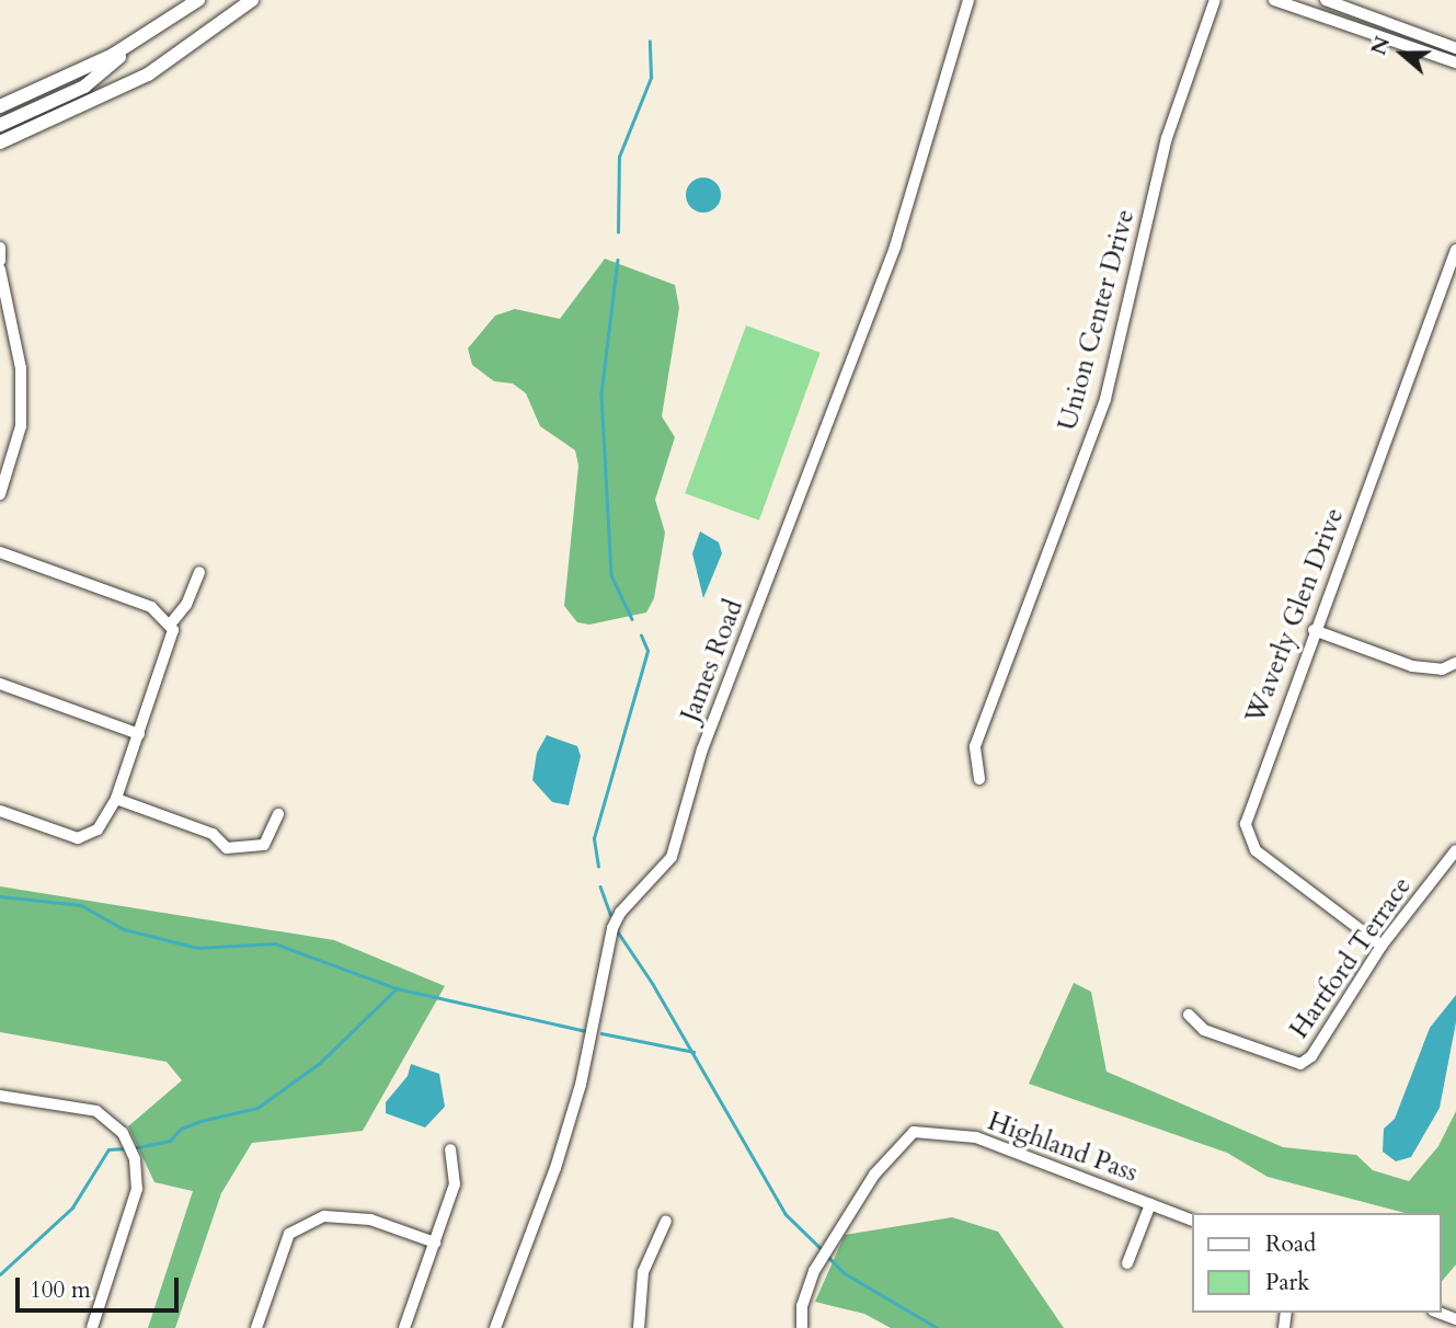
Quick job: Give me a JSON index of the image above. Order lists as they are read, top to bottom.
{
  "streets": {
    "street": [
      "Union Center Drive",
      "Waverly Glen Drive",
      "James Road",
      "Hartford Terrace",
      "Highland Pass"
    ]
  },
  "crossings": [
    ["Waverly Glen Drive", "Hartford Terrace"]
  ],
  "legend": ["Road", "Park"],
  "scale_bar": "100 m",
  "north": "left"
}
